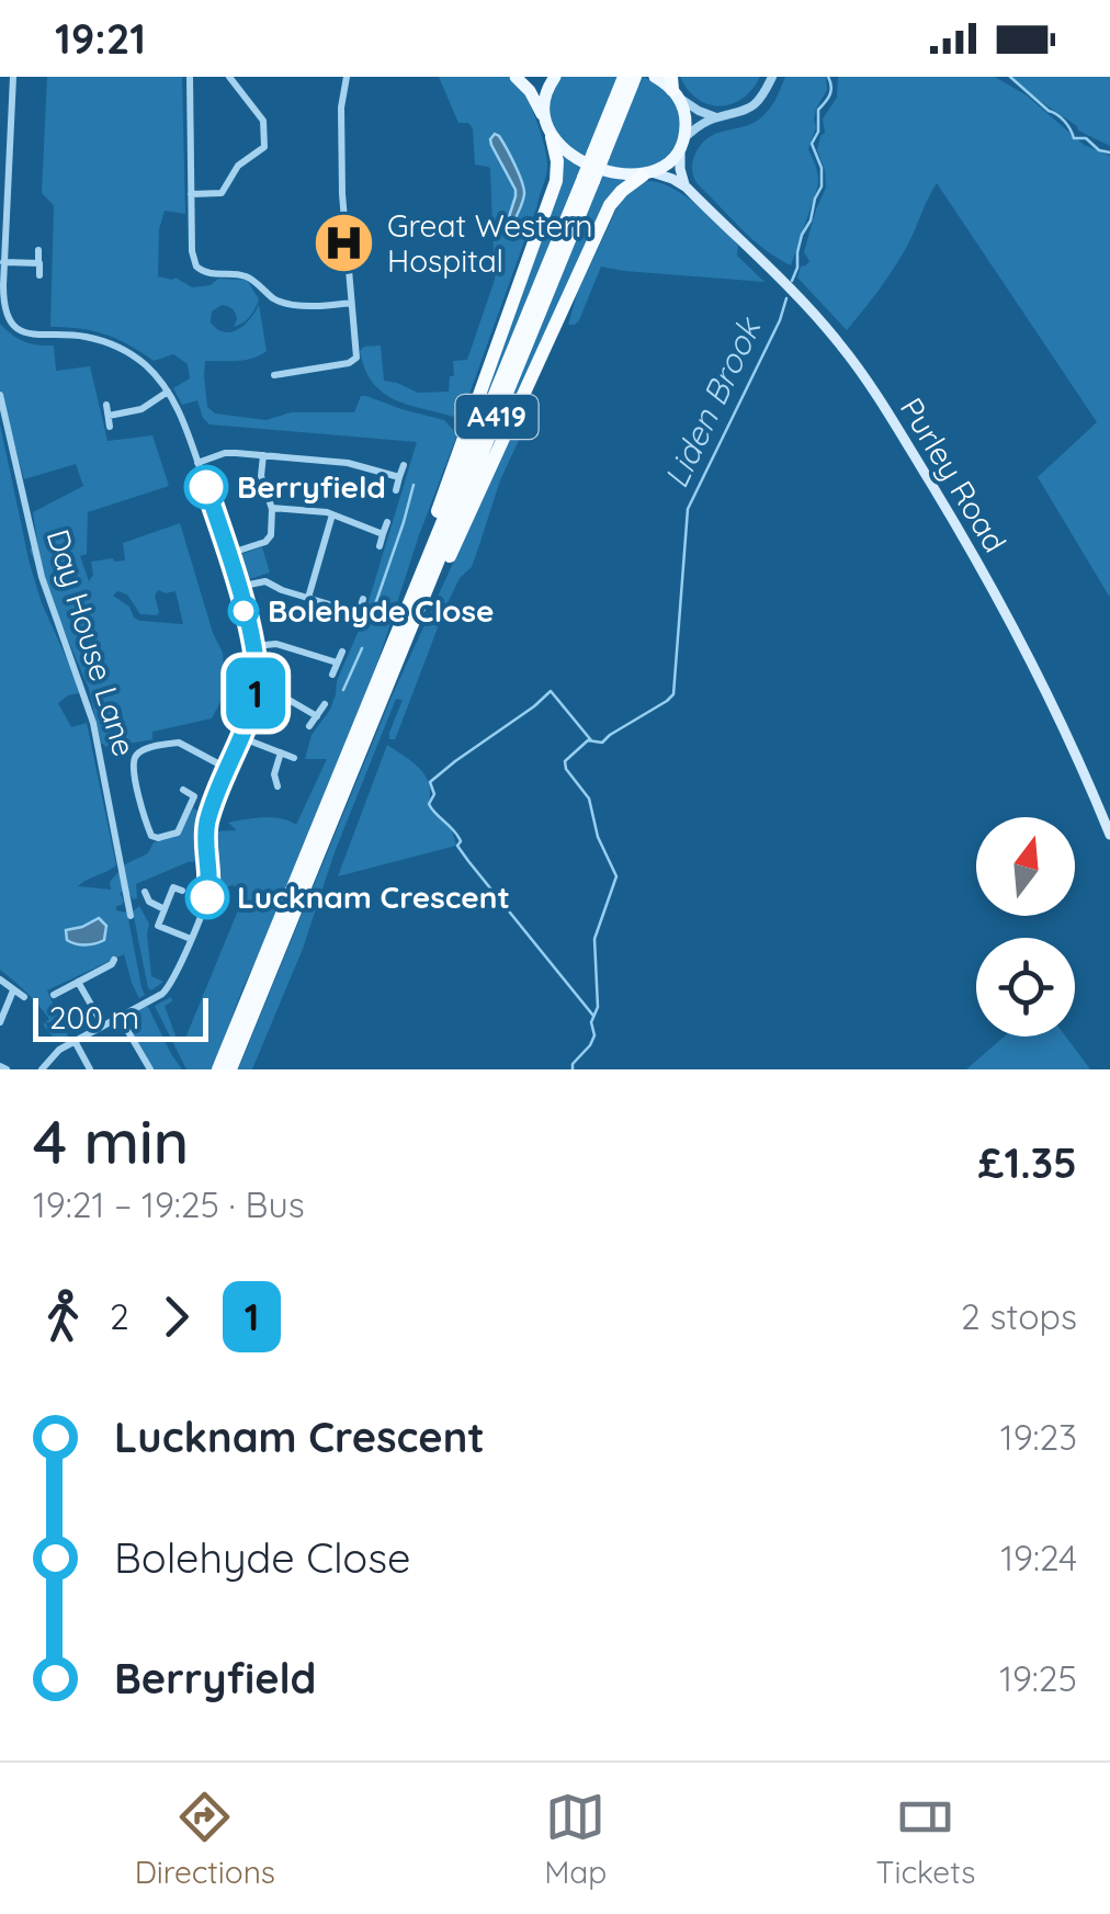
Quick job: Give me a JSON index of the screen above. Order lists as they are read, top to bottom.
{
  "streets": {
    "highway": ["A419"],
    "main road": ["Purley Road"],
    "street": ["Day House Lane"]
  },
  "crossings": [
    ["A419", "Purley Road"]
  ],
  "water": ["Liden Brook"],
  "places": {
    "hospital": ["Great Western Hospital"],
    "other": ["Berryfield", "Bolehyde Close", "Lucknam Crescent"]
  },
  "lines": ["bus line 1"],
  "scale_bar": "200 m",
  "north": "top",
  "page": {
    "status": "19:21",
    "on_map": "1",
    "scale": "200 m",
    "heading": ["4 min", "19:21 – 19:25 · Bus", "£1.35"],
    "legs": ["2", "1", "2 stops"],
    "list": [
      {
        "name": "Lucknam Crescent",
        "value": "19:23"
      },
      {
        "name": "Bolehyde Close",
        "value": "19:24"
      },
      {
        "name": "Berryfield",
        "value": "19:25"
      }
    ],
    "tabs": ["Directions", "Map", "Tickets"]
  }
}
